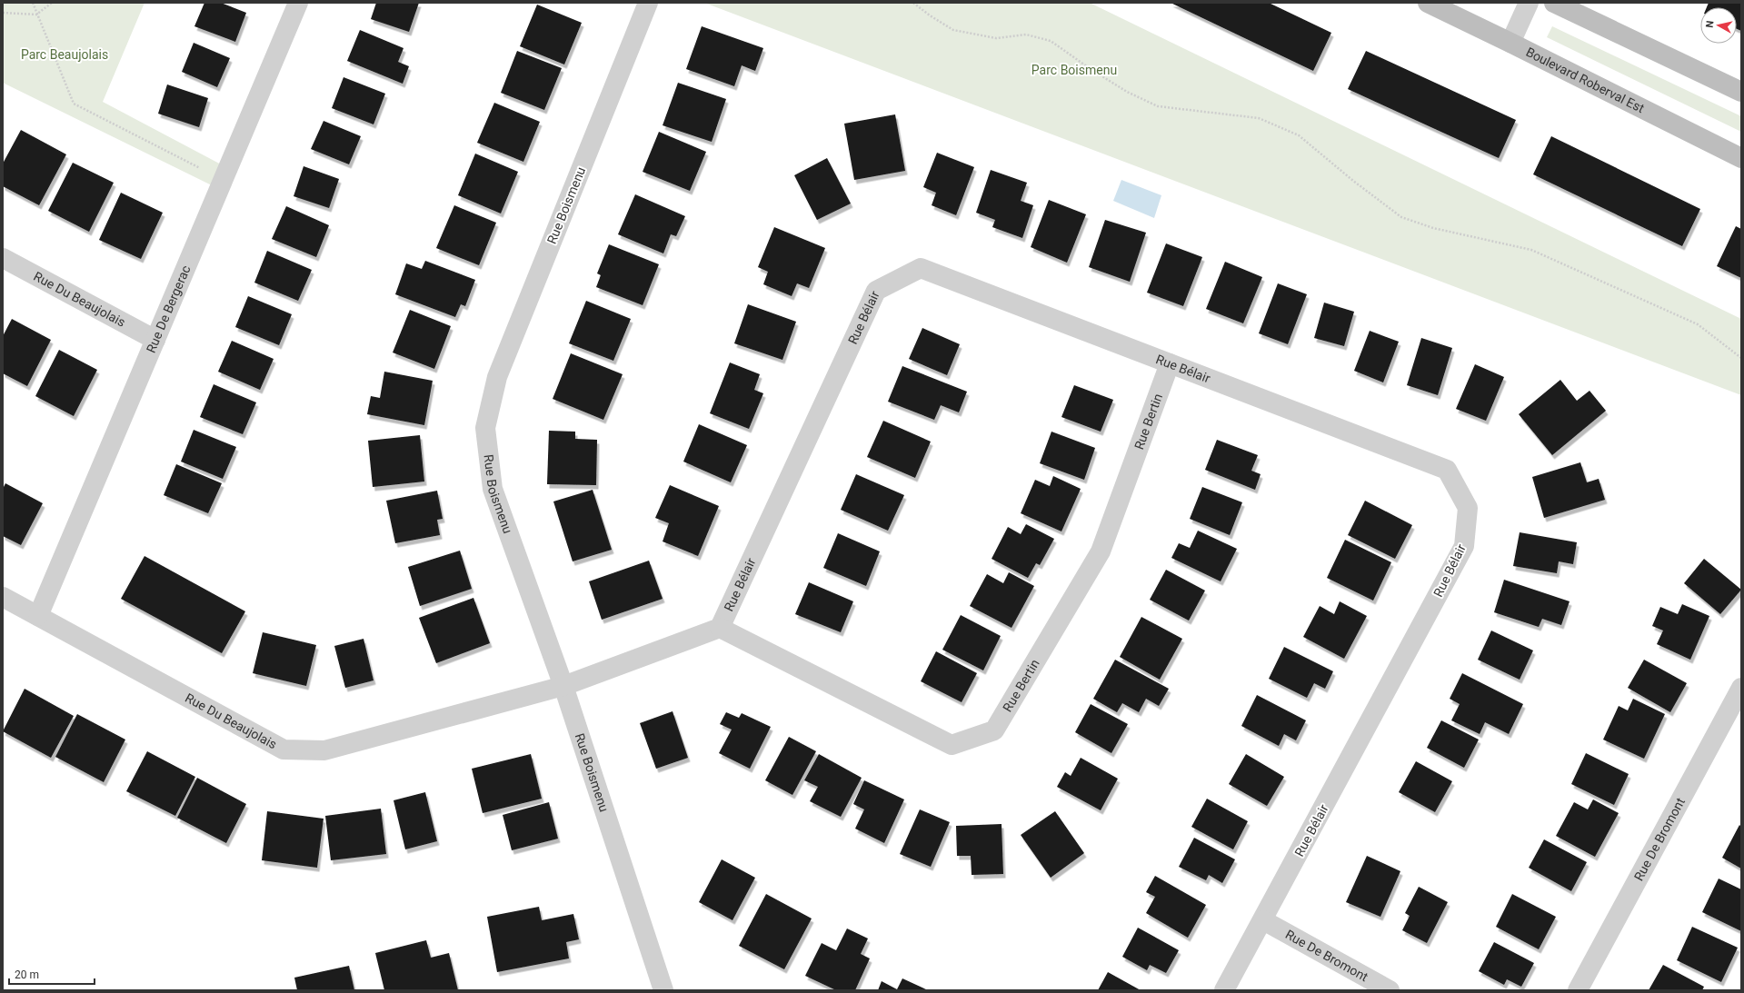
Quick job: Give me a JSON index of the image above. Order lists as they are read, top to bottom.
{
  "streets": {
    "street": [
      "Boulevard Roberval Est",
      "Rue Boismenu",
      "Rue Du Beaujolais",
      "Rue De Bergerac",
      "Rue Bélair",
      "Rue Bertin",
      "Rue De Bromont"
    ]
  },
  "crossings": [
    ["Rue Boismenu", "Rue Du Beaujolais"],
    ["Rue Du Beaujolais", "Rue De Bergerac"],
    ["Rue Bélair", "Rue Bertin"],
    ["Rue Bélair", "Rue De Bromont"]
  ],
  "parks": ["Parc Beaujolais", "Parc Boismenu"],
  "scale_bar": "20 m",
  "north": "left"
}
